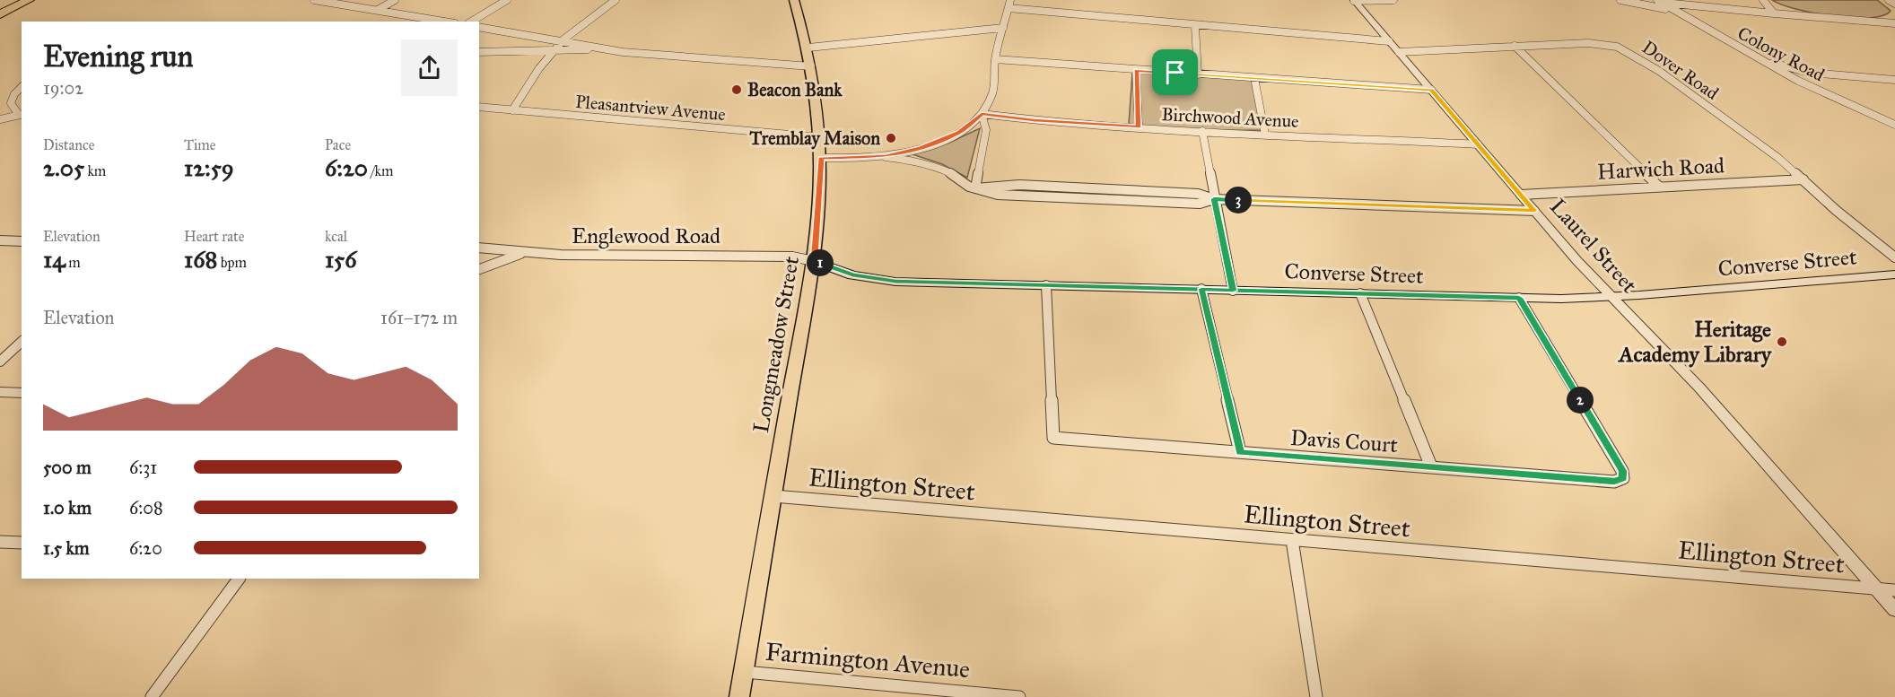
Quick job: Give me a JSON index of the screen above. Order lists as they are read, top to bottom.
{
  "streets": {
    "main road": ["Converse Street", "Longmeadow Street"],
    "street": [
      "Colony Road",
      "Dover Road",
      "Pleasantview Avenue",
      "Birchwood Avenue",
      "Harwich Road",
      "Englewood Road",
      "Laurel Street",
      "Davis Court",
      "Ellington Street",
      "Farmington Avenue"
    ]
  },
  "crossings": [
    ["Dover Road", "Harwich Road"],
    ["Dover Road", "Laurel Street"],
    ["Pleasantview Avenue", "Longmeadow Street"],
    ["Birchwood Avenue", "Laurel Street"],
    ["Harwich Road", "Laurel Street"],
    ["Englewood Road", "Converse Street"],
    ["Englewood Road", "Longmeadow Street"],
    ["Laurel Street", "Converse Street"],
    ["Laurel Street", "Ellington Street"],
    ["Converse Street", "Longmeadow Street"],
    ["Converse Street", "Davis Court"],
    ["Longmeadow Street", "Ellington Street"],
    ["Longmeadow Street", "Farmington Avenue"]
  ],
  "places": ["Beacon Bank", "Tremblay Maison", "Heritage Academy Library"],
  "page": {
    "heading": ["Evening run", "19:02"],
    "stats": [
      ["Distance", "2.05 km"],
      ["Time", "12:59"],
      ["Pace", "6:20 /km"],
      ["Elevation", "14 m"],
      ["Heart rate", "168 bpm"],
      ["kcal", "156"]
    ],
    "pins": ["3", "1", "2"],
    "chart": ["Elevation", "161–172 m"],
    "list": [
      {
        "name": "500 m",
        "note": "6:31"
      },
      {
        "name": "1.0 km",
        "note": "6:08"
      },
      {
        "name": "1.5 km",
        "note": "6:20"
      }
    ]
  }
}
